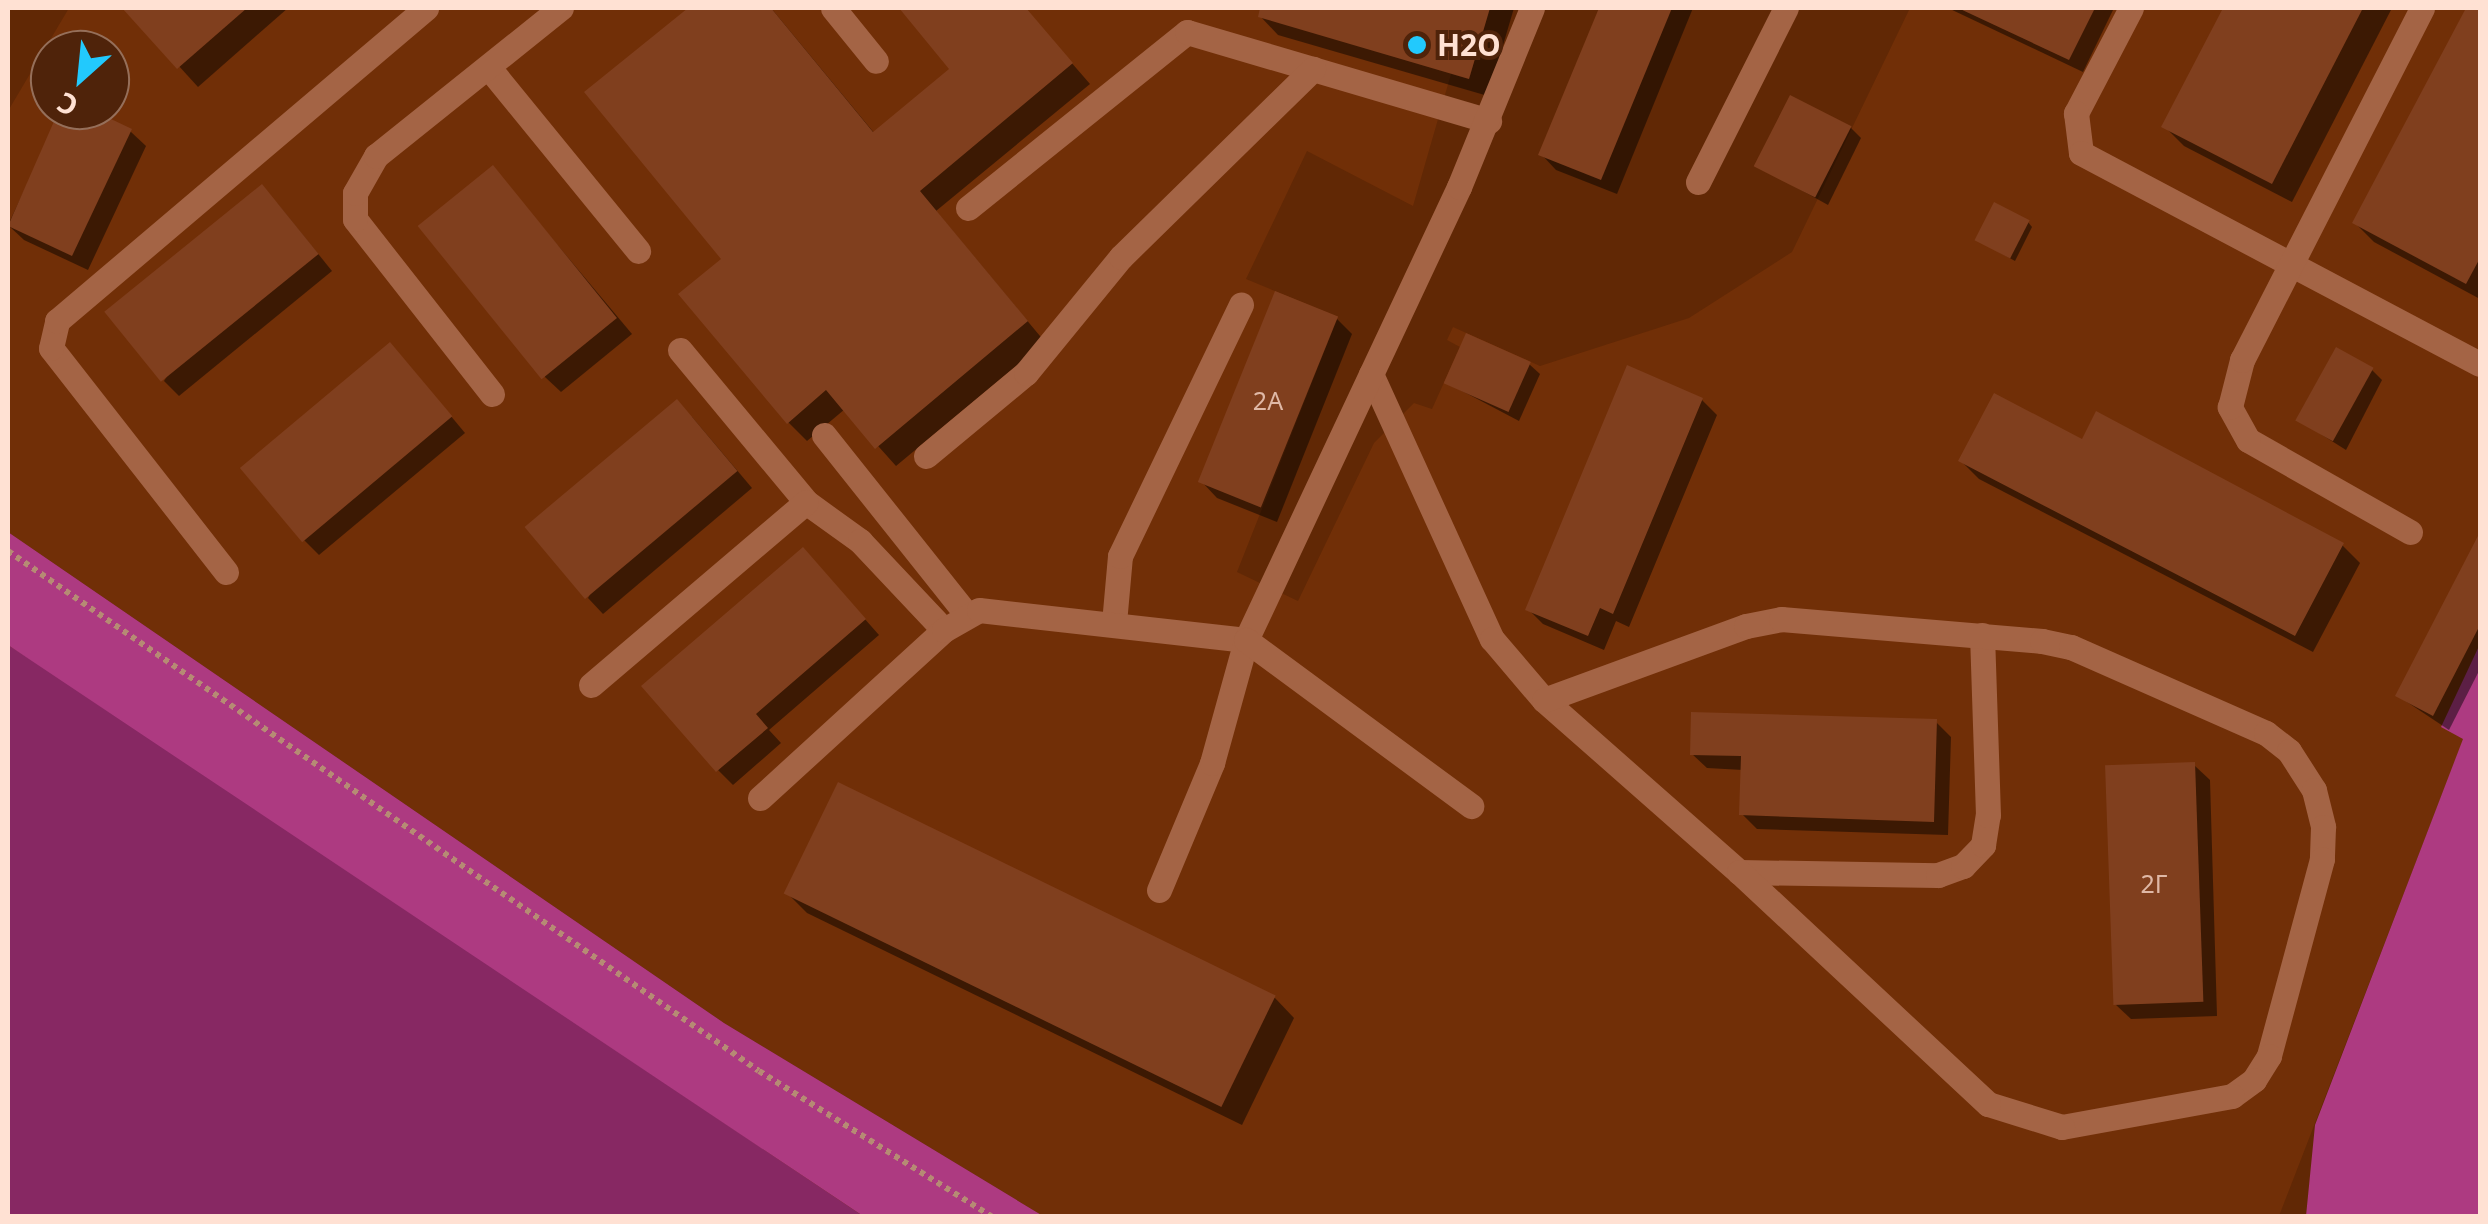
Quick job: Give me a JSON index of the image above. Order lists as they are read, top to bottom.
{
  "places": ["Н2О"],
  "house_numbers": ["2А", "2Г"],
  "north": "bottom left"
}
